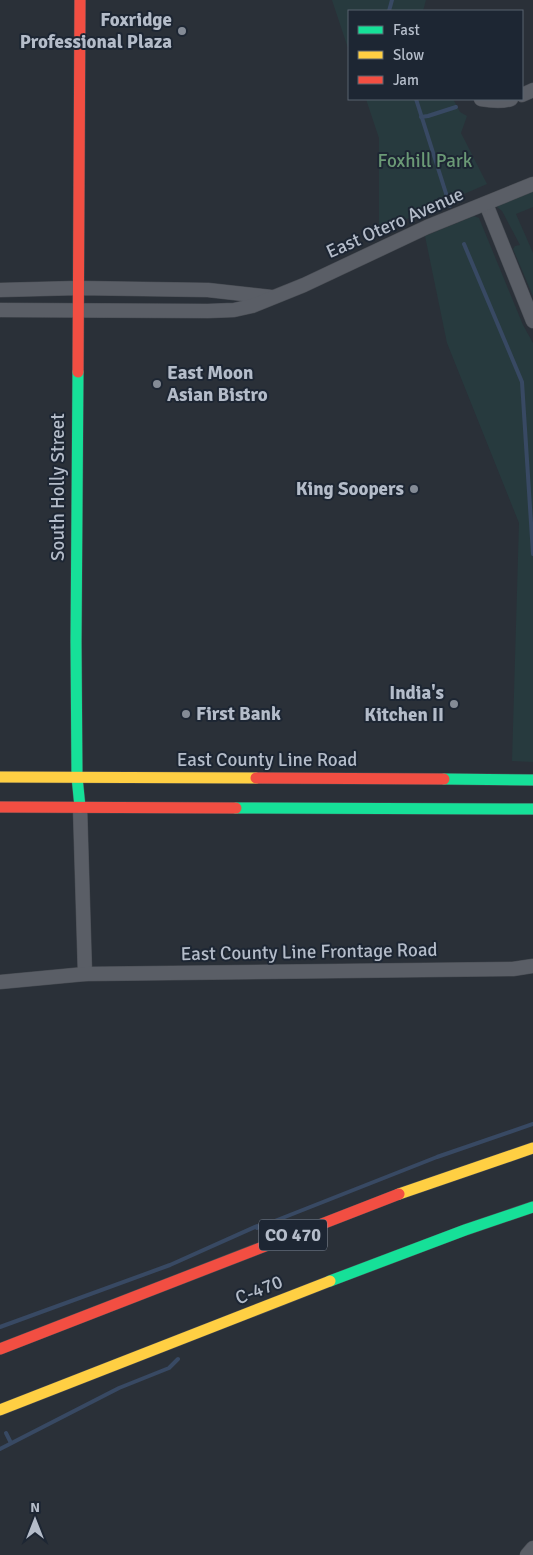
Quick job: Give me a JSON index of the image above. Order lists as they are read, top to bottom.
{
  "streets": {
    "main road": [
      "South Holly Street",
      "East County Line Road",
      "CO 470",
      "C-470"
    ],
    "street": ["East Otero Avenue", "East County Line Frontage Road"]
  },
  "crossings": [
    ["East Otero Avenue", "South Holly Street"],
    ["South Holly Street", "East County Line Road"],
    ["South Holly Street", "East County Line Frontage Road"]
  ],
  "parks": ["Foxhill Park"],
  "places": [
    "Foxridge Professional Plaza",
    "East Moon Asian Bistro",
    "King Soopers",
    "India's Kitchen II",
    "First Bank"
  ],
  "legend": ["Fast", "Slow", "Jam"],
  "north": "top"
}
